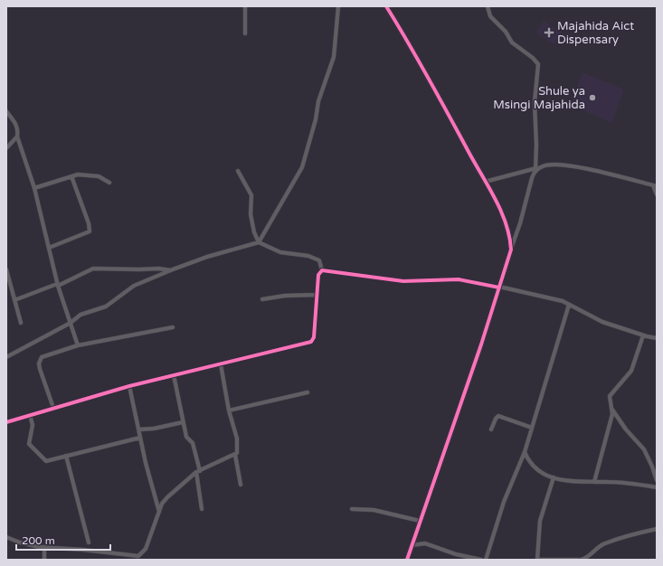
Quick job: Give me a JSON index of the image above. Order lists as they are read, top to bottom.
{
  "places": {
    "health": ["Majahida Aict Dispensary"],
    "other": ["Shule ya Msingi Majahida"]
  },
  "scale_bar": "200 m"
}
